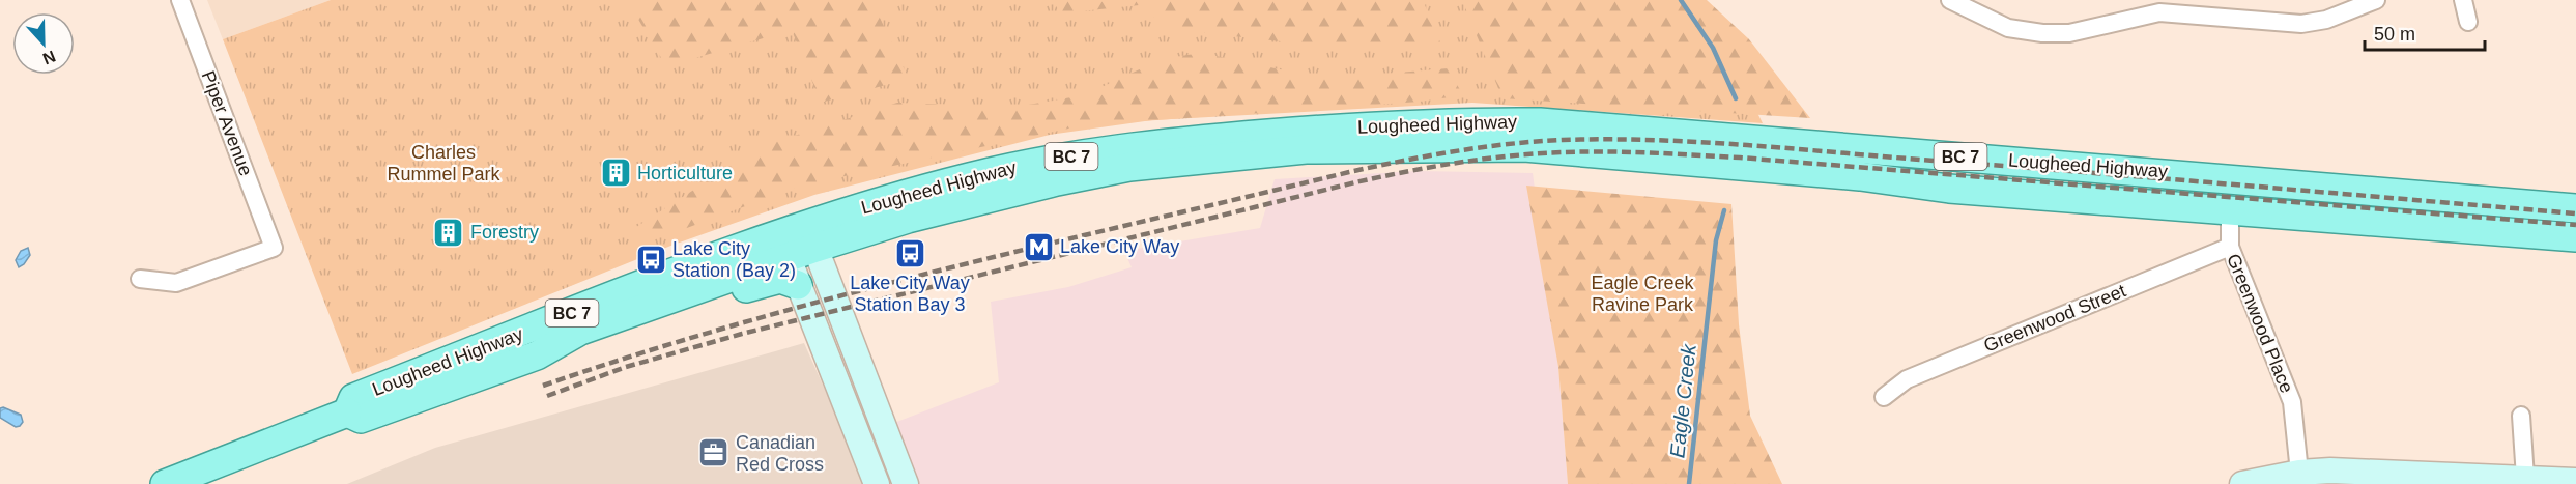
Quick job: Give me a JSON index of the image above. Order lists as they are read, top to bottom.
{
  "streets": {
    "main road": ["Lougheed Highway", "BC 7"],
    "street": ["Piper Avenue", "Greenwood Street", "Greenwood Place"]
  },
  "crossings": [
    ["Lougheed Highway", "Greenwood Place"],
    ["Greenwood Street", "Greenwood Place"]
  ],
  "water": ["Eagle Creek"],
  "parks": ["Charles Rummel Park", "Eagle Creek Ravine Park"],
  "places": {
    "building": ["Horticulture", "Forestry"],
    "metro station": ["Lake City Way"],
    "bus stop": ["Lake City Way Station Bay 3", "Lake City Station (Bay 2)"],
    "office": ["Canadian Red Cross"]
  },
  "scale_bar": "50 m",
  "north": "bottom"
}
